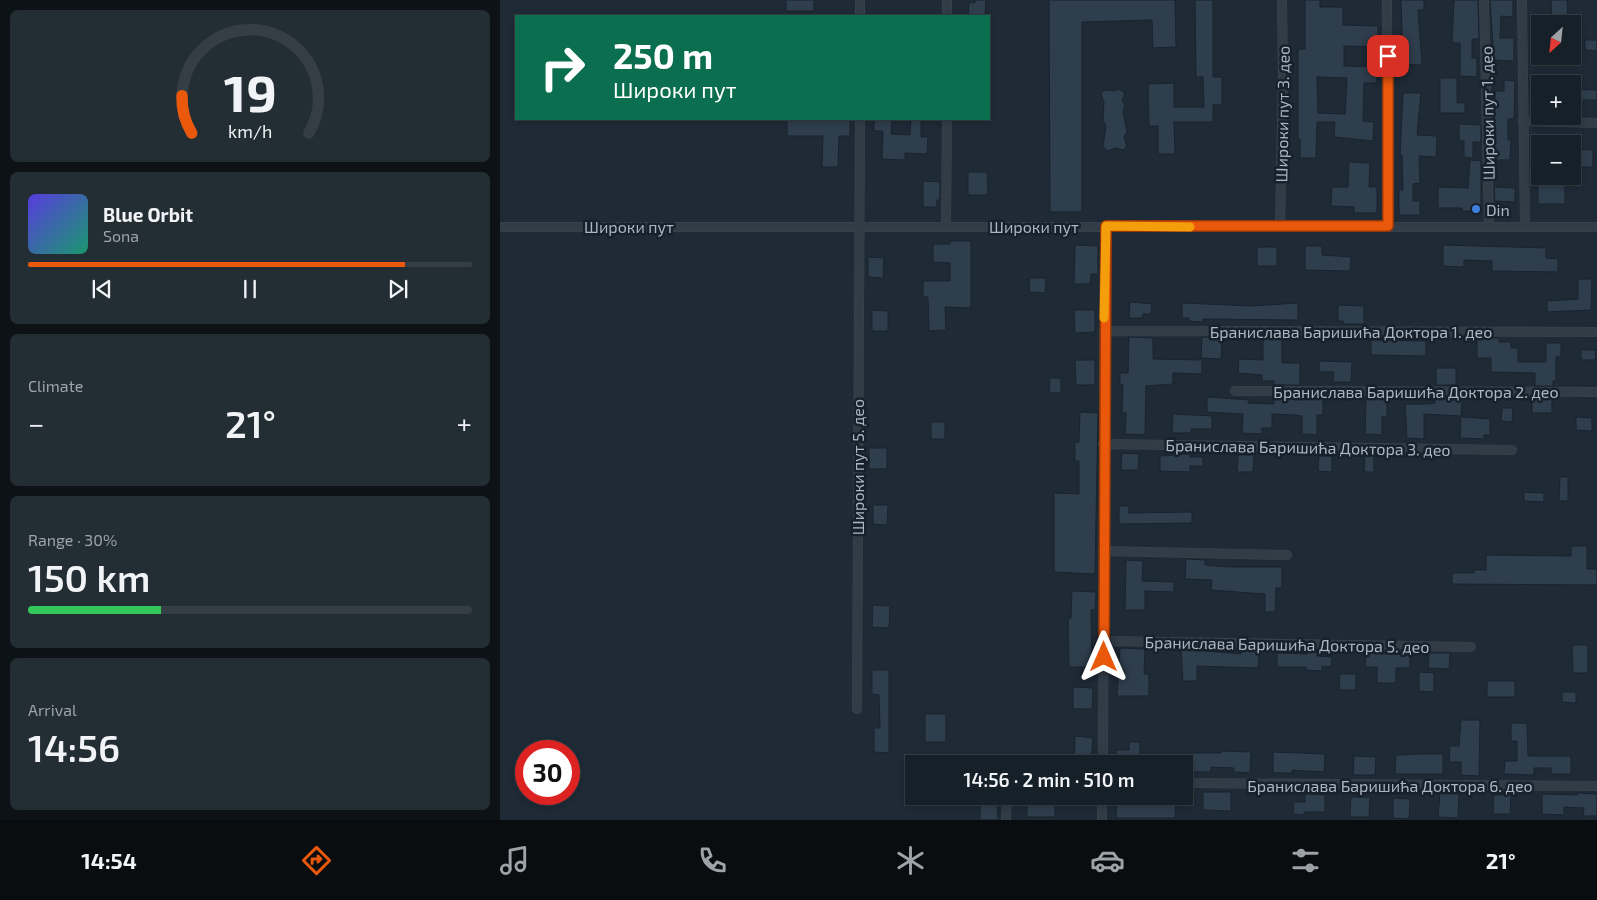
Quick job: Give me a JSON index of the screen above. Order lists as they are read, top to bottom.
{
  "streets": {
    "street": [
      "Широки пут 1. део",
      "Широки пут 3. део",
      "Широки пут",
      "Бранислава Баришића Доктора 1. део",
      "Бранислава Баришића Доктора 2. део",
      "Бранислава Баришића Доктора 3. део",
      "Широки пут 5. део",
      "Бранислава Баришића Доктора 5. део",
      "Бранислава Баришића Доктора 6. део"
    ]
  },
  "crossings": [
    ["Широки пут 1. део", "Широки пут"],
    ["Широки пут 3. део", "Широки пут"],
    ["Широки пут", "Широки пут 5. део"]
  ],
  "places": ["Din"],
  "north": "bottom left",
  "page": {
    "map_buttons": ["+", "−"],
    "turn": ["250 m", "Широки пут"],
    "song": ["Blue Orbit", "Sona"],
    "tile": [
      "Climate",
      ["Range · 30%", "150 km"],
      ["Arrival", "14:56"]
    ],
    "heat": ["−", "21°", "+"],
    "limit": "30",
    "trip": "14:56 · 2 min · 510 m",
    "tabs": ["14:54", "21°"],
    "gauge": ["19", "km/h"]
  }
}
